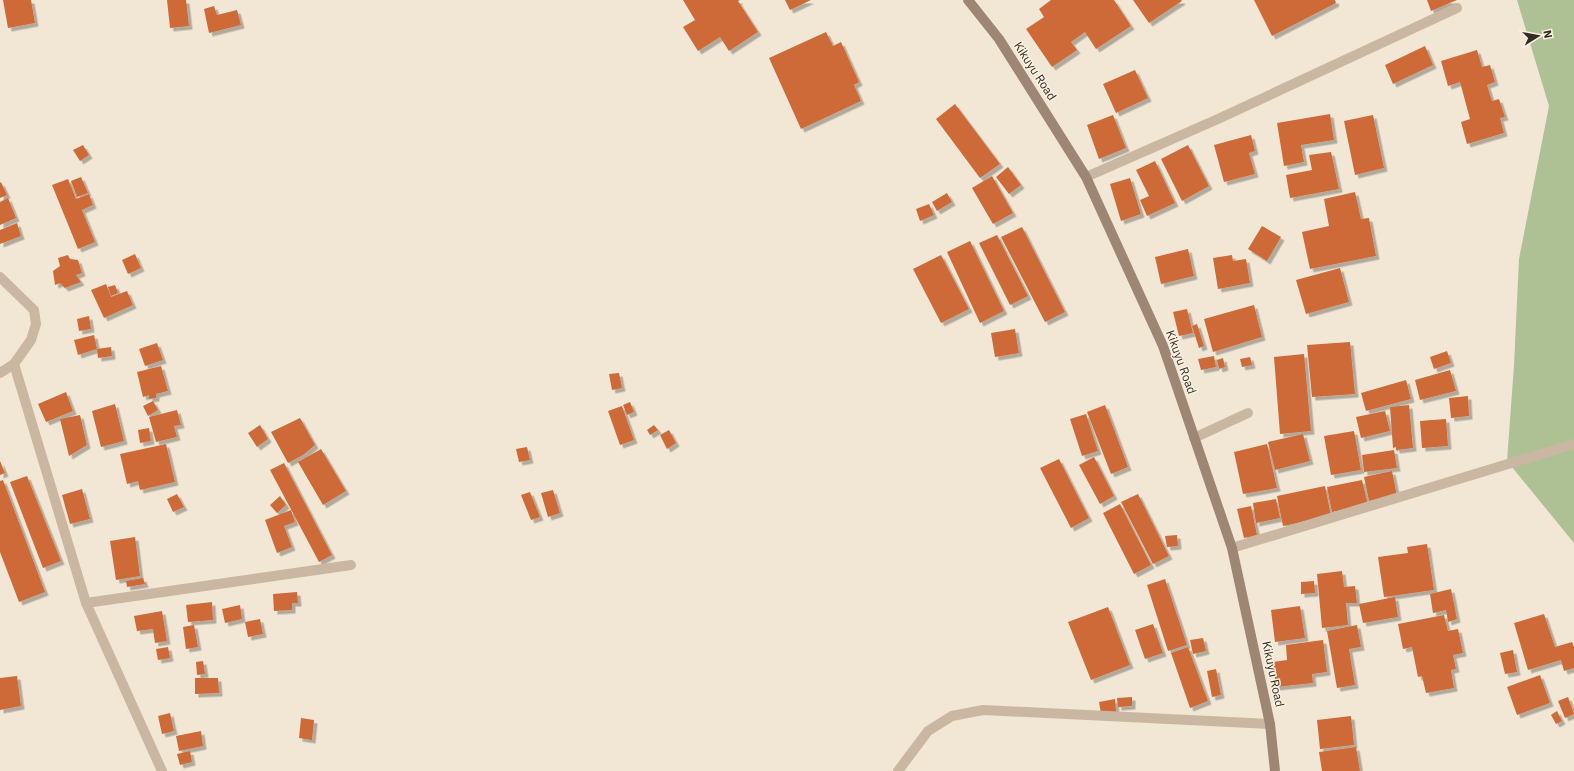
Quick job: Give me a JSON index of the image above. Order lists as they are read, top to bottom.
{
  "streets": {
    "main road": ["Kikuyu Road"]
  },
  "north": "right"
}
